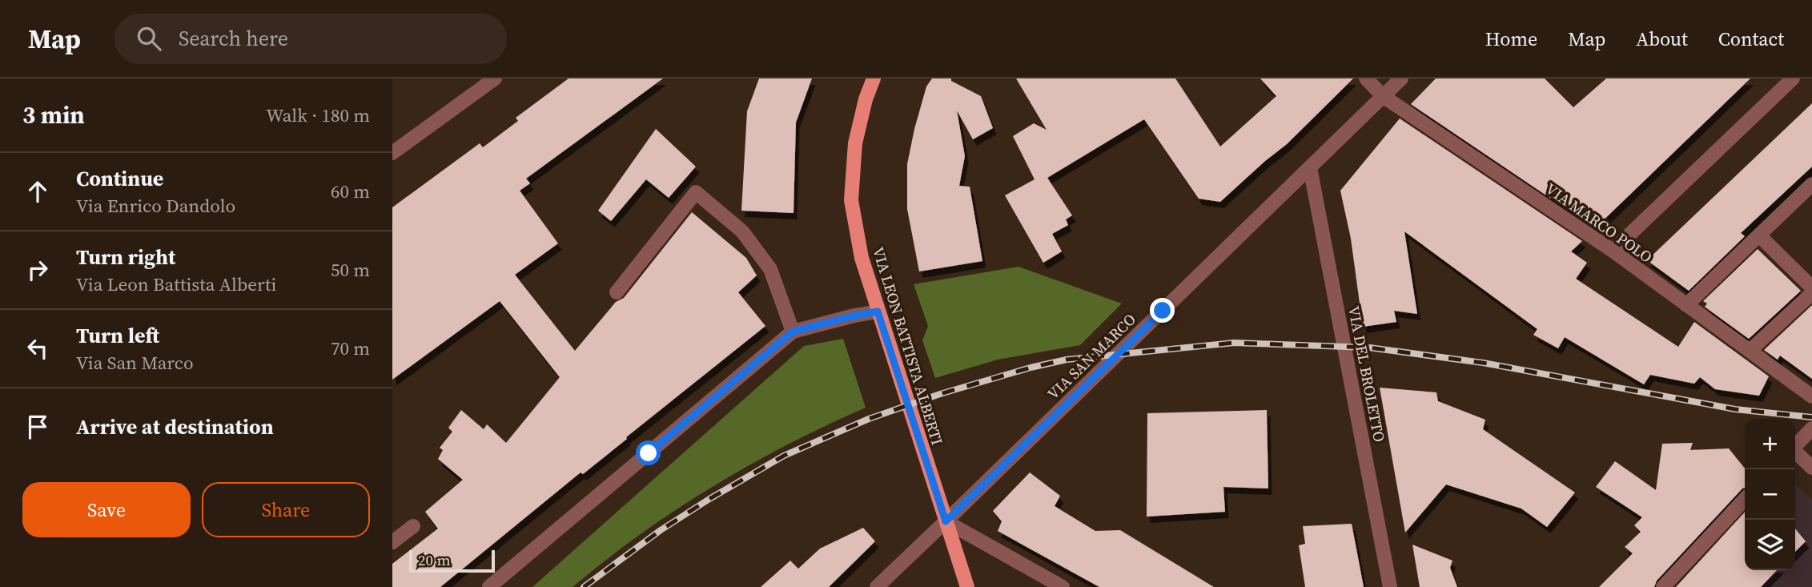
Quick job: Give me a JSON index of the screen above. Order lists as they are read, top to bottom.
{
  "streets": {
    "main road": ["VIA LEON BATTISTA ALBERTI"],
    "street": ["VIA MARCO POLO", "VIA SAN MARCO", "VIA DEL BROLETTO"]
  },
  "crossings": [
    ["VIA MARCO POLO", "VIA SAN MARCO"],
    ["VIA LEON BATTISTA ALBERTI", "VIA SAN MARCO"],
    ["VIA SAN MARCO", "VIA DEL BROLETTO"]
  ],
  "scale_bar": "20 m",
  "page": {
    "header": "Map",
    "search": "Search here",
    "nav": [
      "Home",
      "Map",
      "About",
      "Contact"
    ],
    "heading": ["3 min", "Walk · 180 m"],
    "list": [
      ["Continue", "Via Enrico Dandolo", "60 m"],
      ["Turn right", "Via Leon Battista Alberti", "50 m"],
      ["Turn left", "Via San Marco", "70 m"],
      "Arrive at destination"
    ],
    "map_buttons": ["+", "−"],
    "buttons": ["Save", "Share"],
    "scale": "20 m"
  }
}
